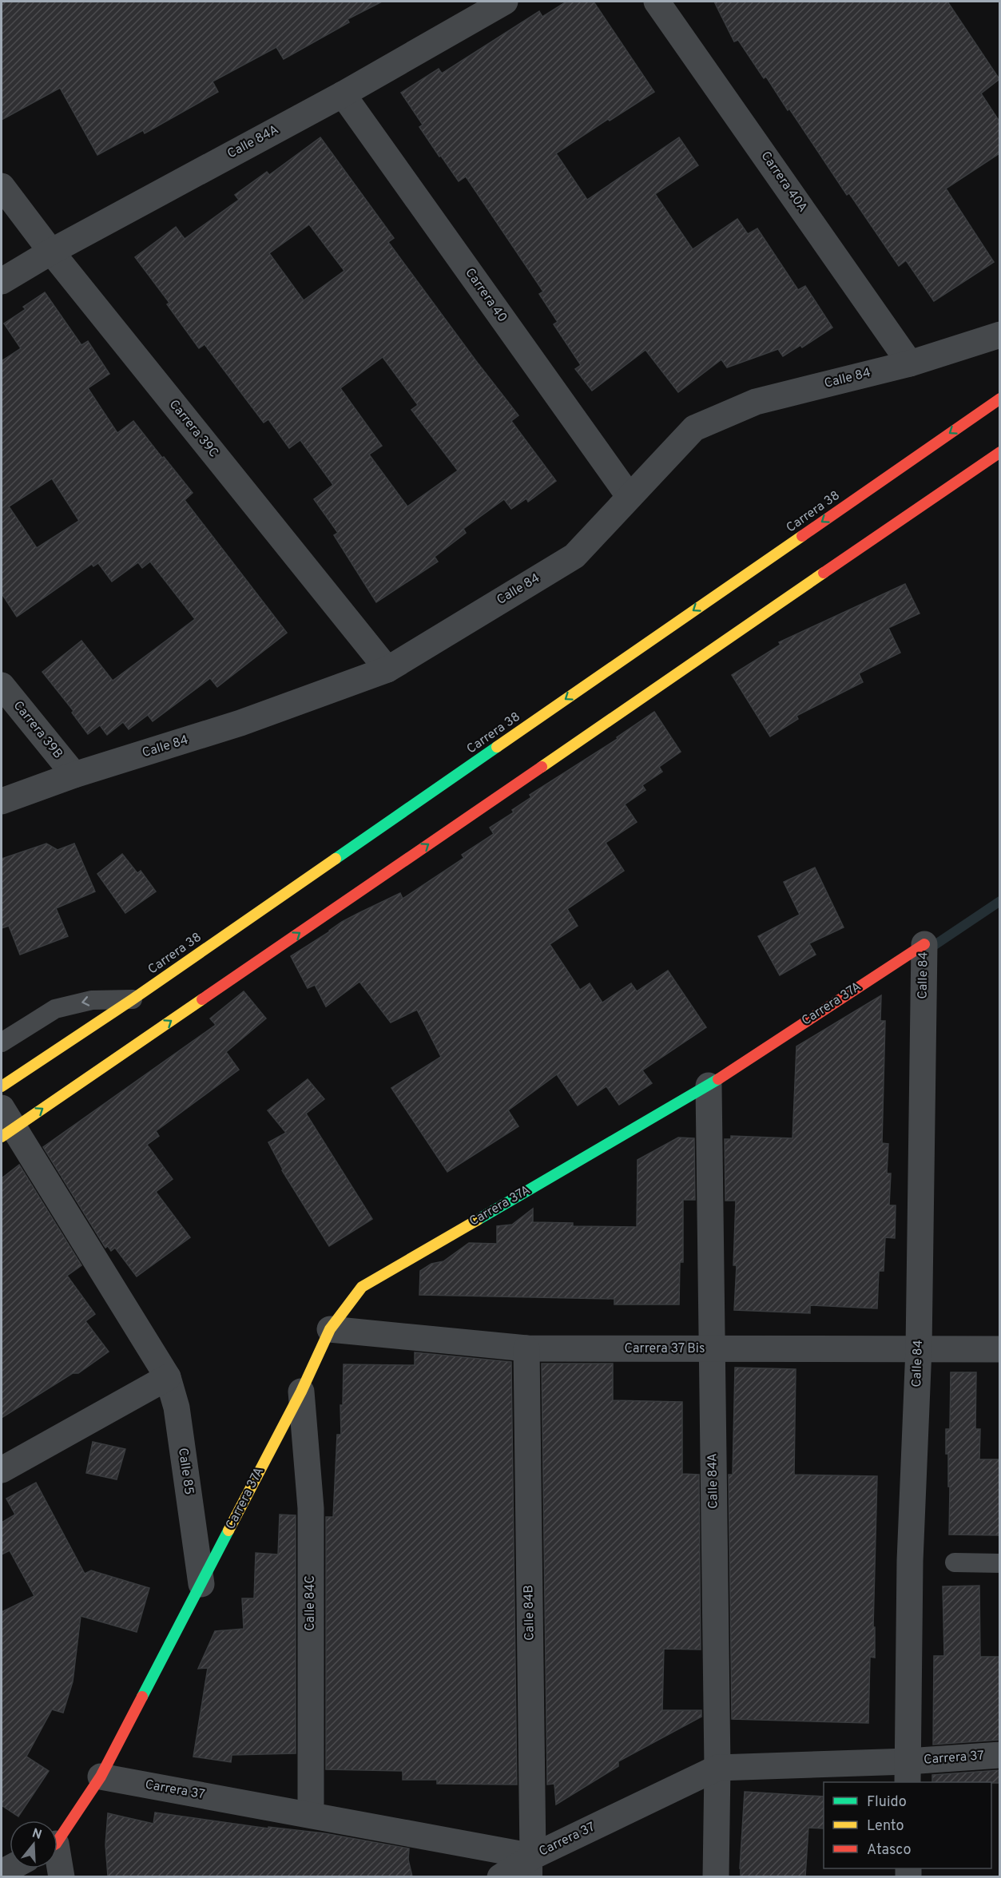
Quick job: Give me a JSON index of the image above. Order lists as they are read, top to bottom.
{
  "streets": {
    "main road": ["Carrera 38", "Carrera 37A"],
    "street": [
      "Calle 84A",
      "Carrera 40A",
      "Carrera 40",
      "Calle 84",
      "Carrera 39C",
      "Carrera 39B",
      "Carrera 37 Bis",
      "Calle 85",
      "Calle 84C",
      "Calle 84B",
      "Carrera 37"
    ]
  },
  "crossings": [
    ["Calle 84A", "Carrera 40"],
    ["Calle 84A", "Carrera 39C"],
    ["Calle 84A", "Carrera 37A"],
    ["Calle 84A", "Carrera 37 Bis"],
    ["Calle 84A", "Carrera 37"],
    ["Carrera 40A", "Calle 84"],
    ["Carrera 40", "Calle 84"],
    ["Calle 84", "Carrera 39C"],
    ["Calle 84", "Carrera 39B"],
    ["Calle 84", "Carrera 37A"],
    ["Calle 84", "Carrera 37 Bis"],
    ["Calle 84", "Carrera 37"],
    ["Carrera 37A", "Carrera 37 Bis"],
    ["Carrera 37A", "Calle 85"],
    ["Carrera 37A", "Calle 84C"],
    ["Carrera 37 Bis", "Calle 84B"],
    ["Calle 84C", "Carrera 37"],
    ["Calle 84B", "Carrera 37"]
  ],
  "legend": ["Fluido", "Lento", "Atasco"],
  "north": "top"
}
